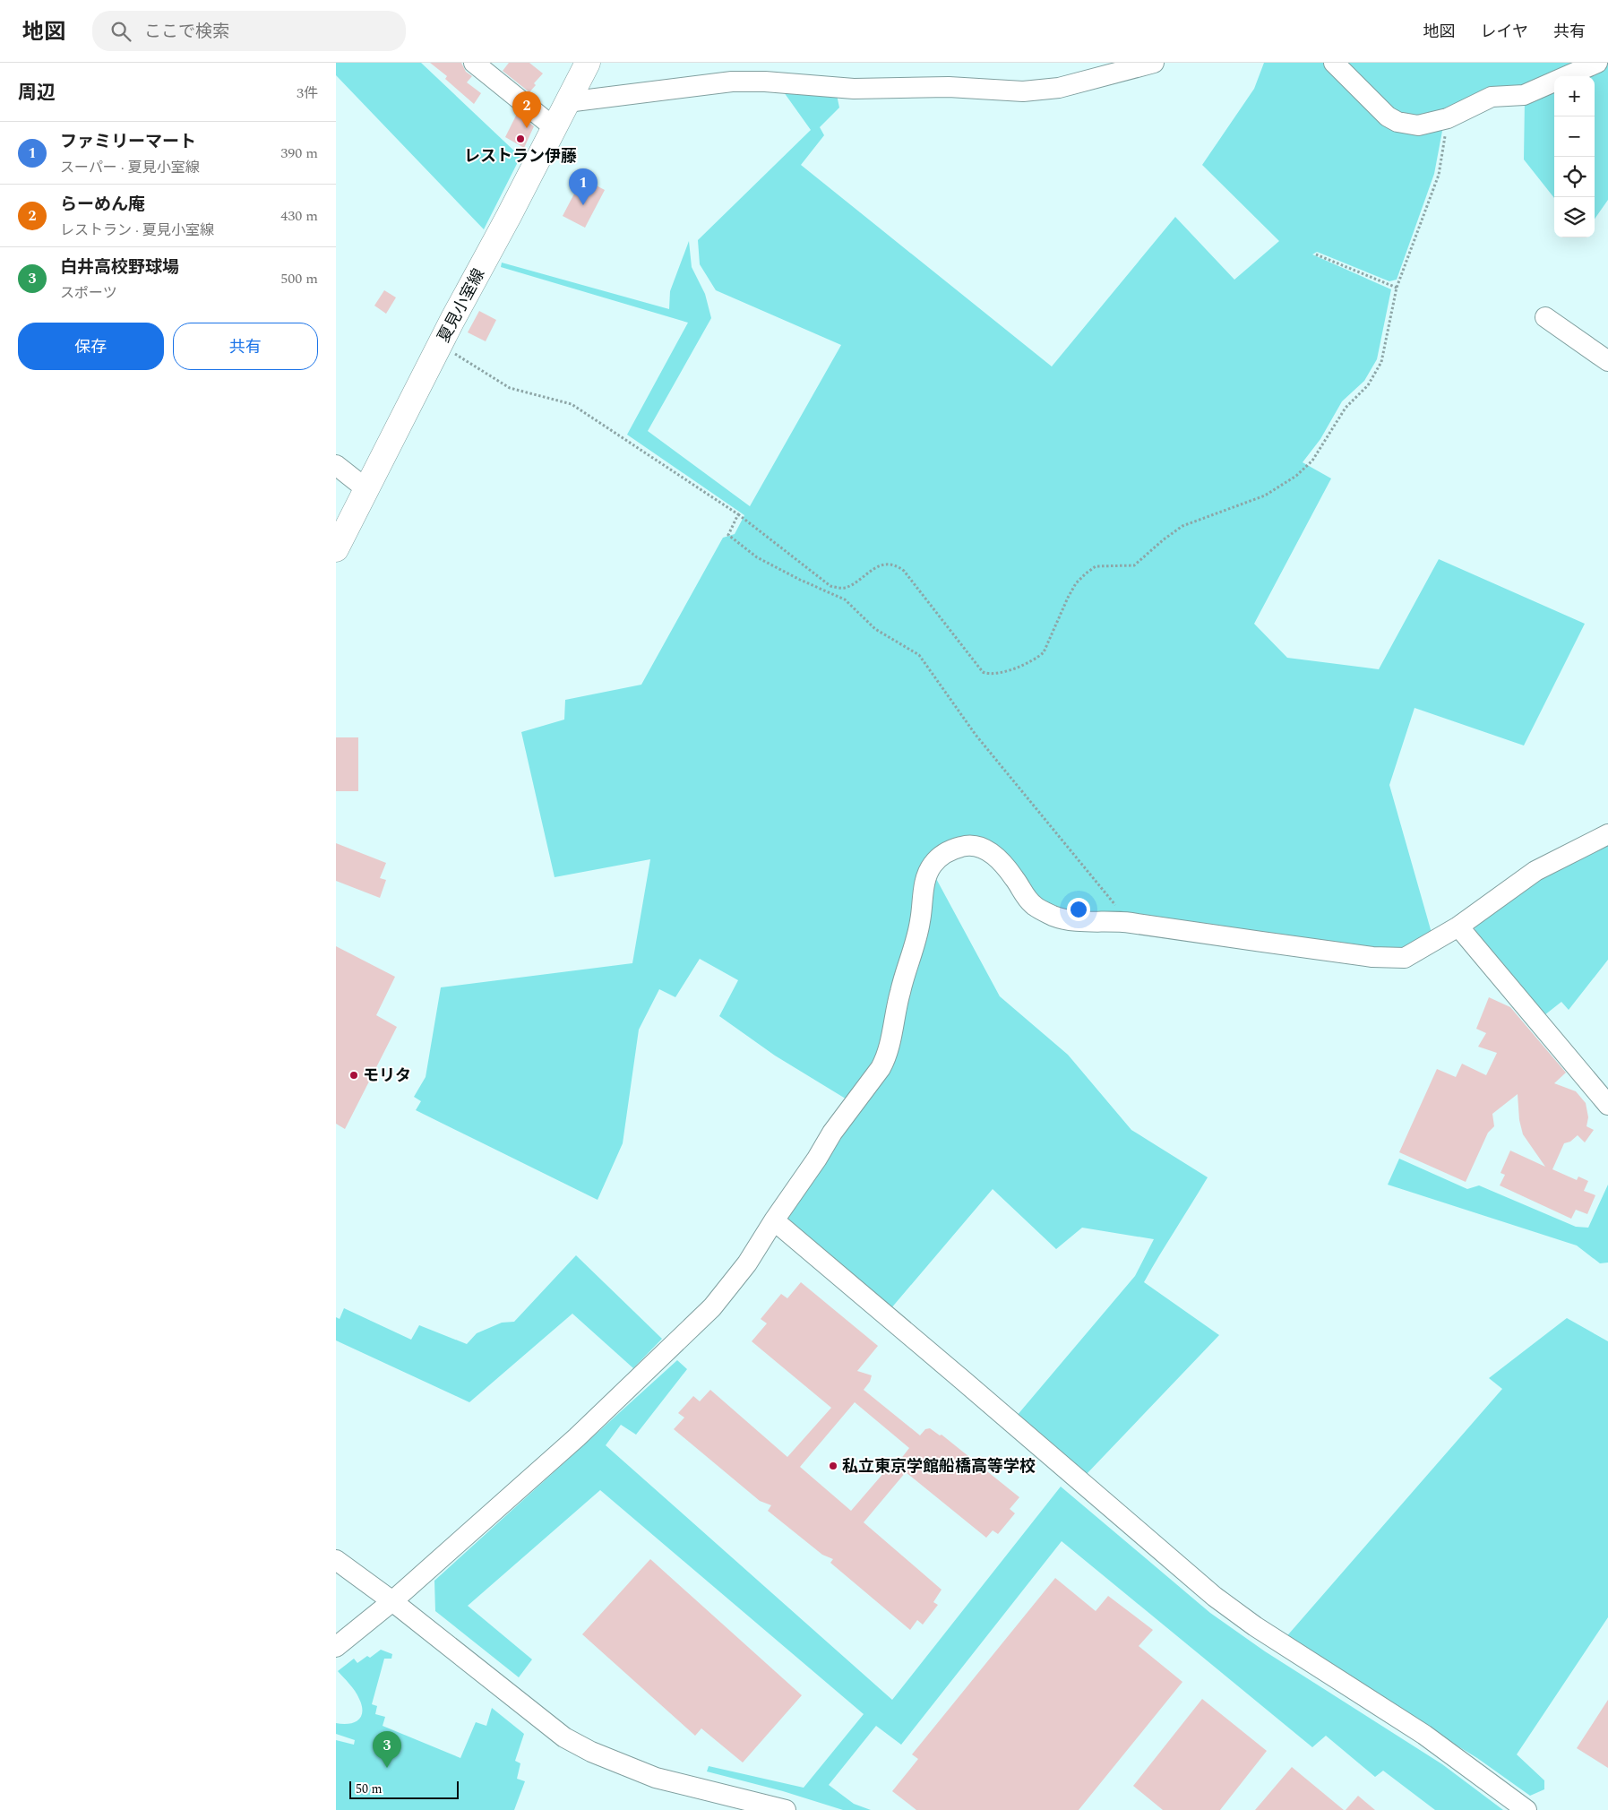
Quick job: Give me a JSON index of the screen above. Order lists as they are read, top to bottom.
{
  "streets": {
    "main road": ["夏見小室線"]
  },
  "places": ["レストラン伊藤", "モリタ", "私立東京学館船橋高等学校"],
  "scale_bar": "50 m",
  "page": {
    "header": "地図",
    "search": "ここで検索",
    "nav": ["地図", "レイヤ", "共有"],
    "heading": ["周辺", "3件"],
    "map_buttons": ["+", "−"],
    "pins": ["2", "1", "3"],
    "list": [
      {
        "mark": "1",
        "name": "ファミリーマート",
        "note": "スーパー · 夏見小室線",
        "value": "390 m"
      },
      {
        "mark": "2",
        "name": "らーめん庵",
        "note": "レストラン · 夏見小室線",
        "value": "430 m"
      },
      {
        "mark": "3",
        "name": "白井高校野球場",
        "note": "スポーツ",
        "value": "500 m"
      }
    ],
    "buttons": ["保存", "共有"],
    "scale": "50 m"
  }
}
